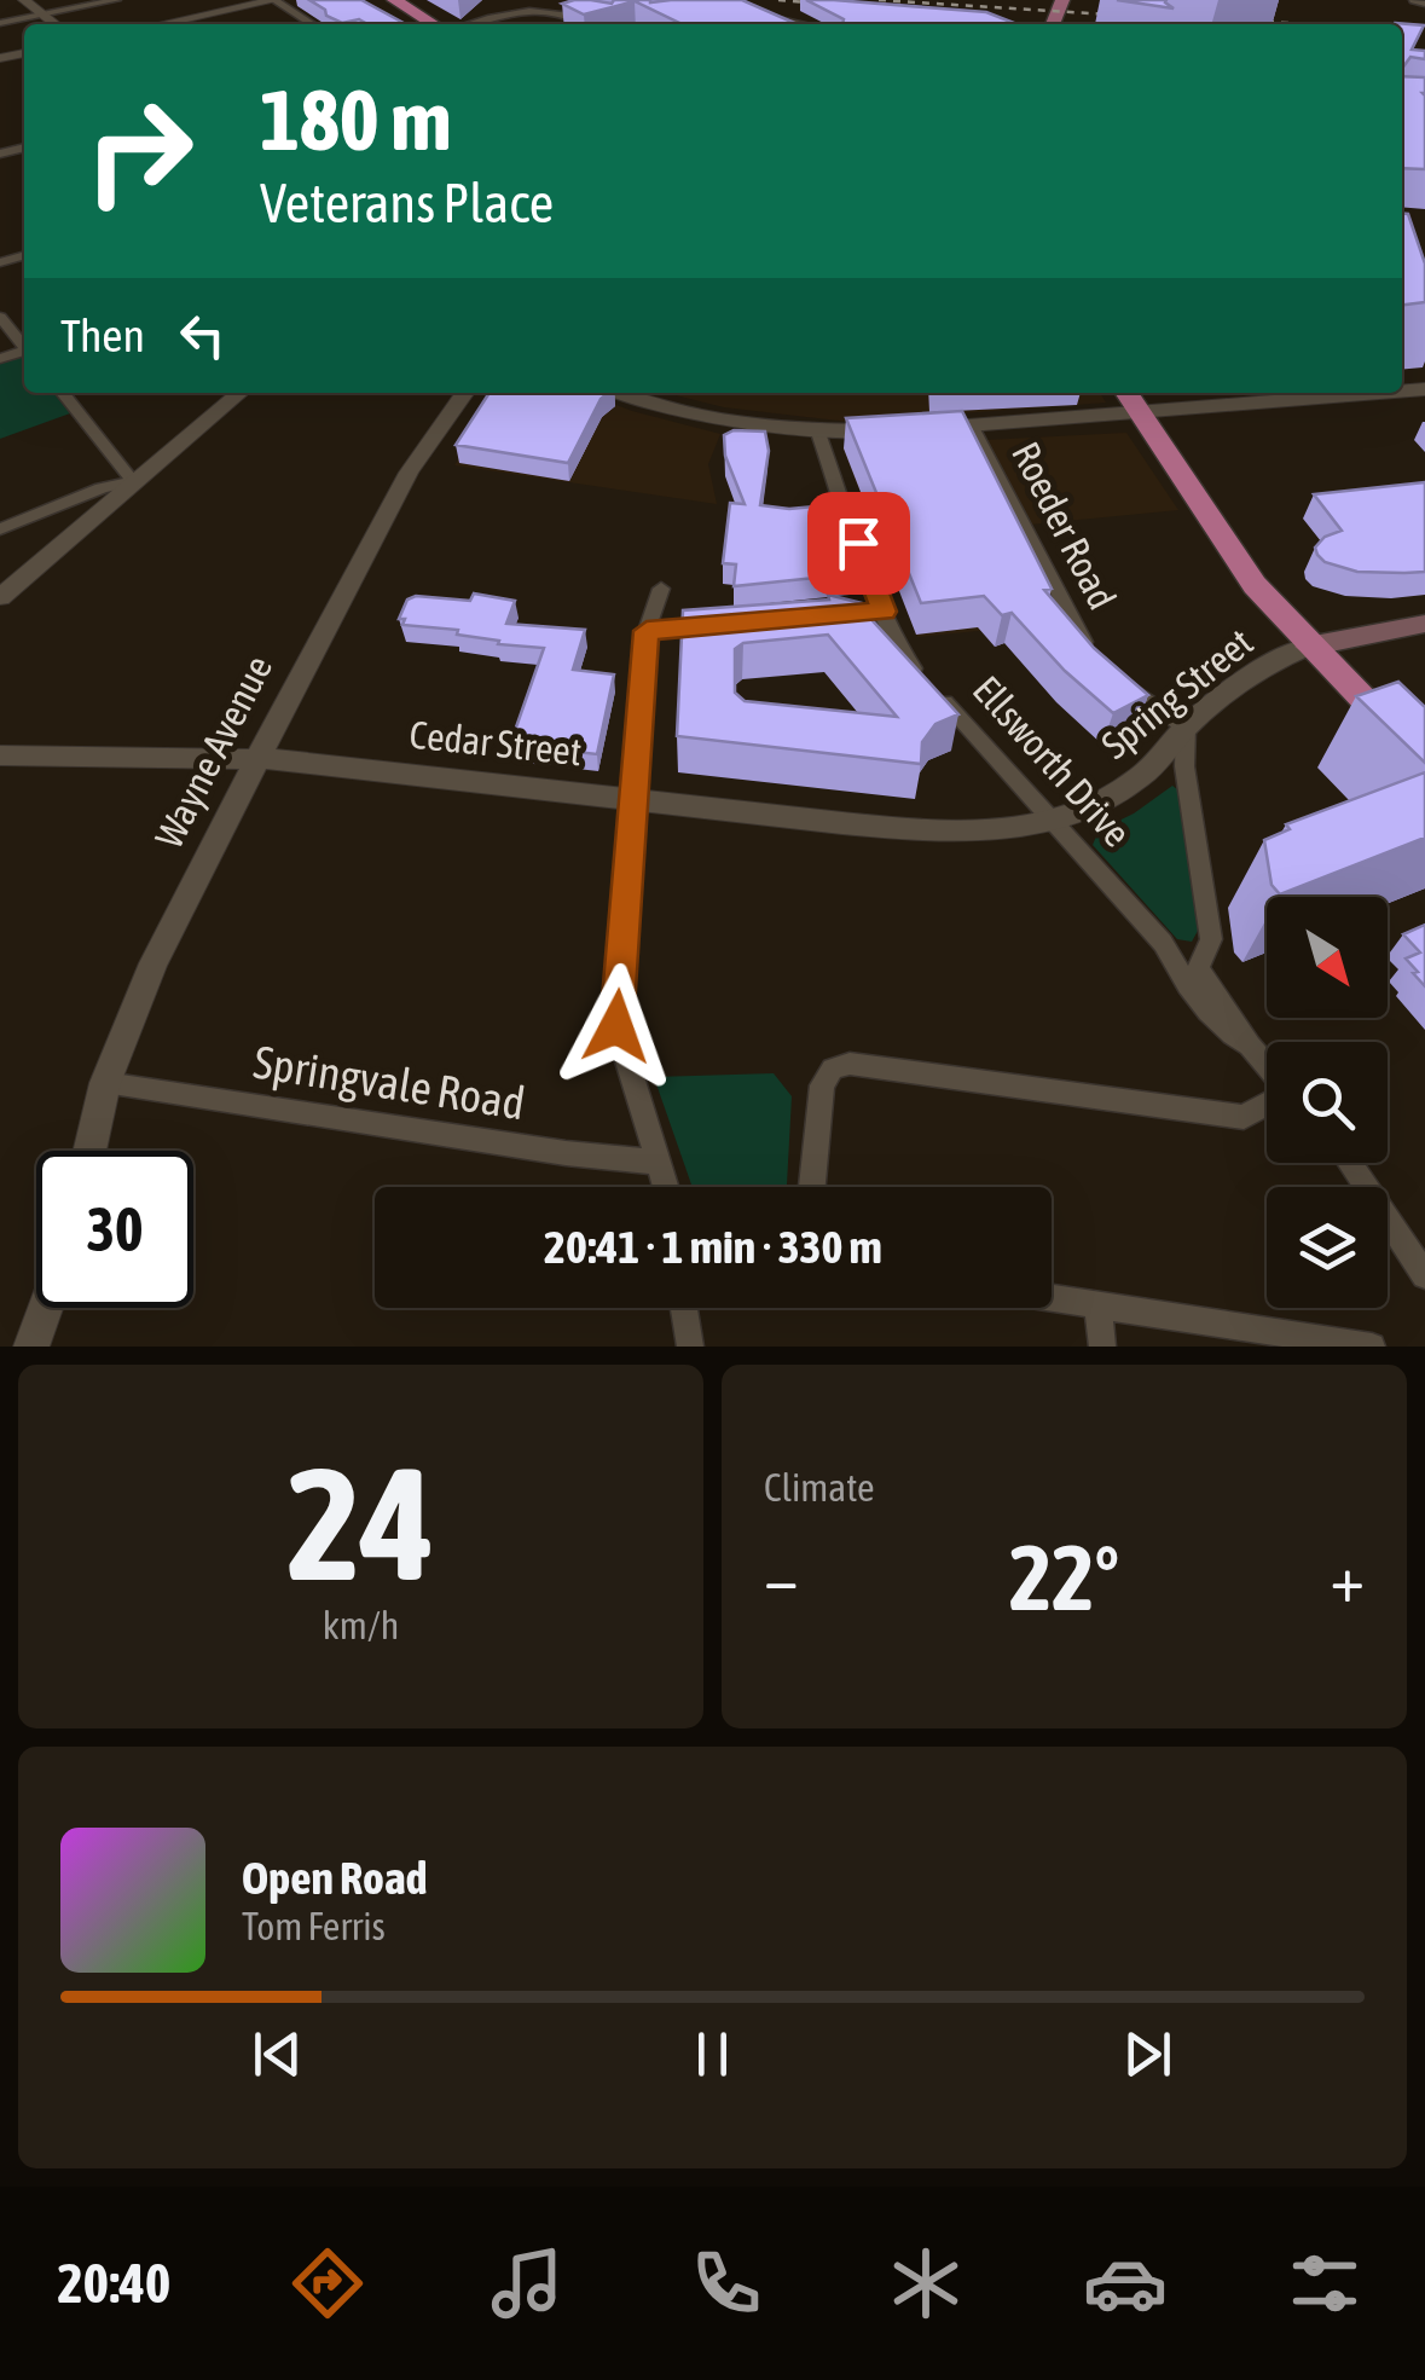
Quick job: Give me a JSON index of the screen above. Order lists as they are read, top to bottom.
{
  "streets": {
    "main road": ["Spring Street"],
    "street": [
      "Roeder Road",
      "Cedar Street",
      "Wayne Avenue",
      "Ellsworth Drive",
      "Springvale Road"
    ]
  },
  "crossings": [
    ["Spring Street", "Cedar Street"],
    ["Spring Street", "Ellsworth Drive"],
    ["Cedar Street", "Wayne Avenue"],
    ["Cedar Street", "Ellsworth Drive"],
    ["Wayne Avenue", "Springvale Road"]
  ],
  "north": "bottom right",
  "page": {
    "turn": ["180 m", "Veterans Place"],
    "then": "Then",
    "limit": "30",
    "trip": "20:41 · 1 min · 330 m",
    "tile": [
      ["24", "km/h"],
      "Climate"
    ],
    "heat": ["−", "22°", "+"],
    "song": ["Open Road", "Tom Ferris"],
    "tabs": "20:40"
  }
}
